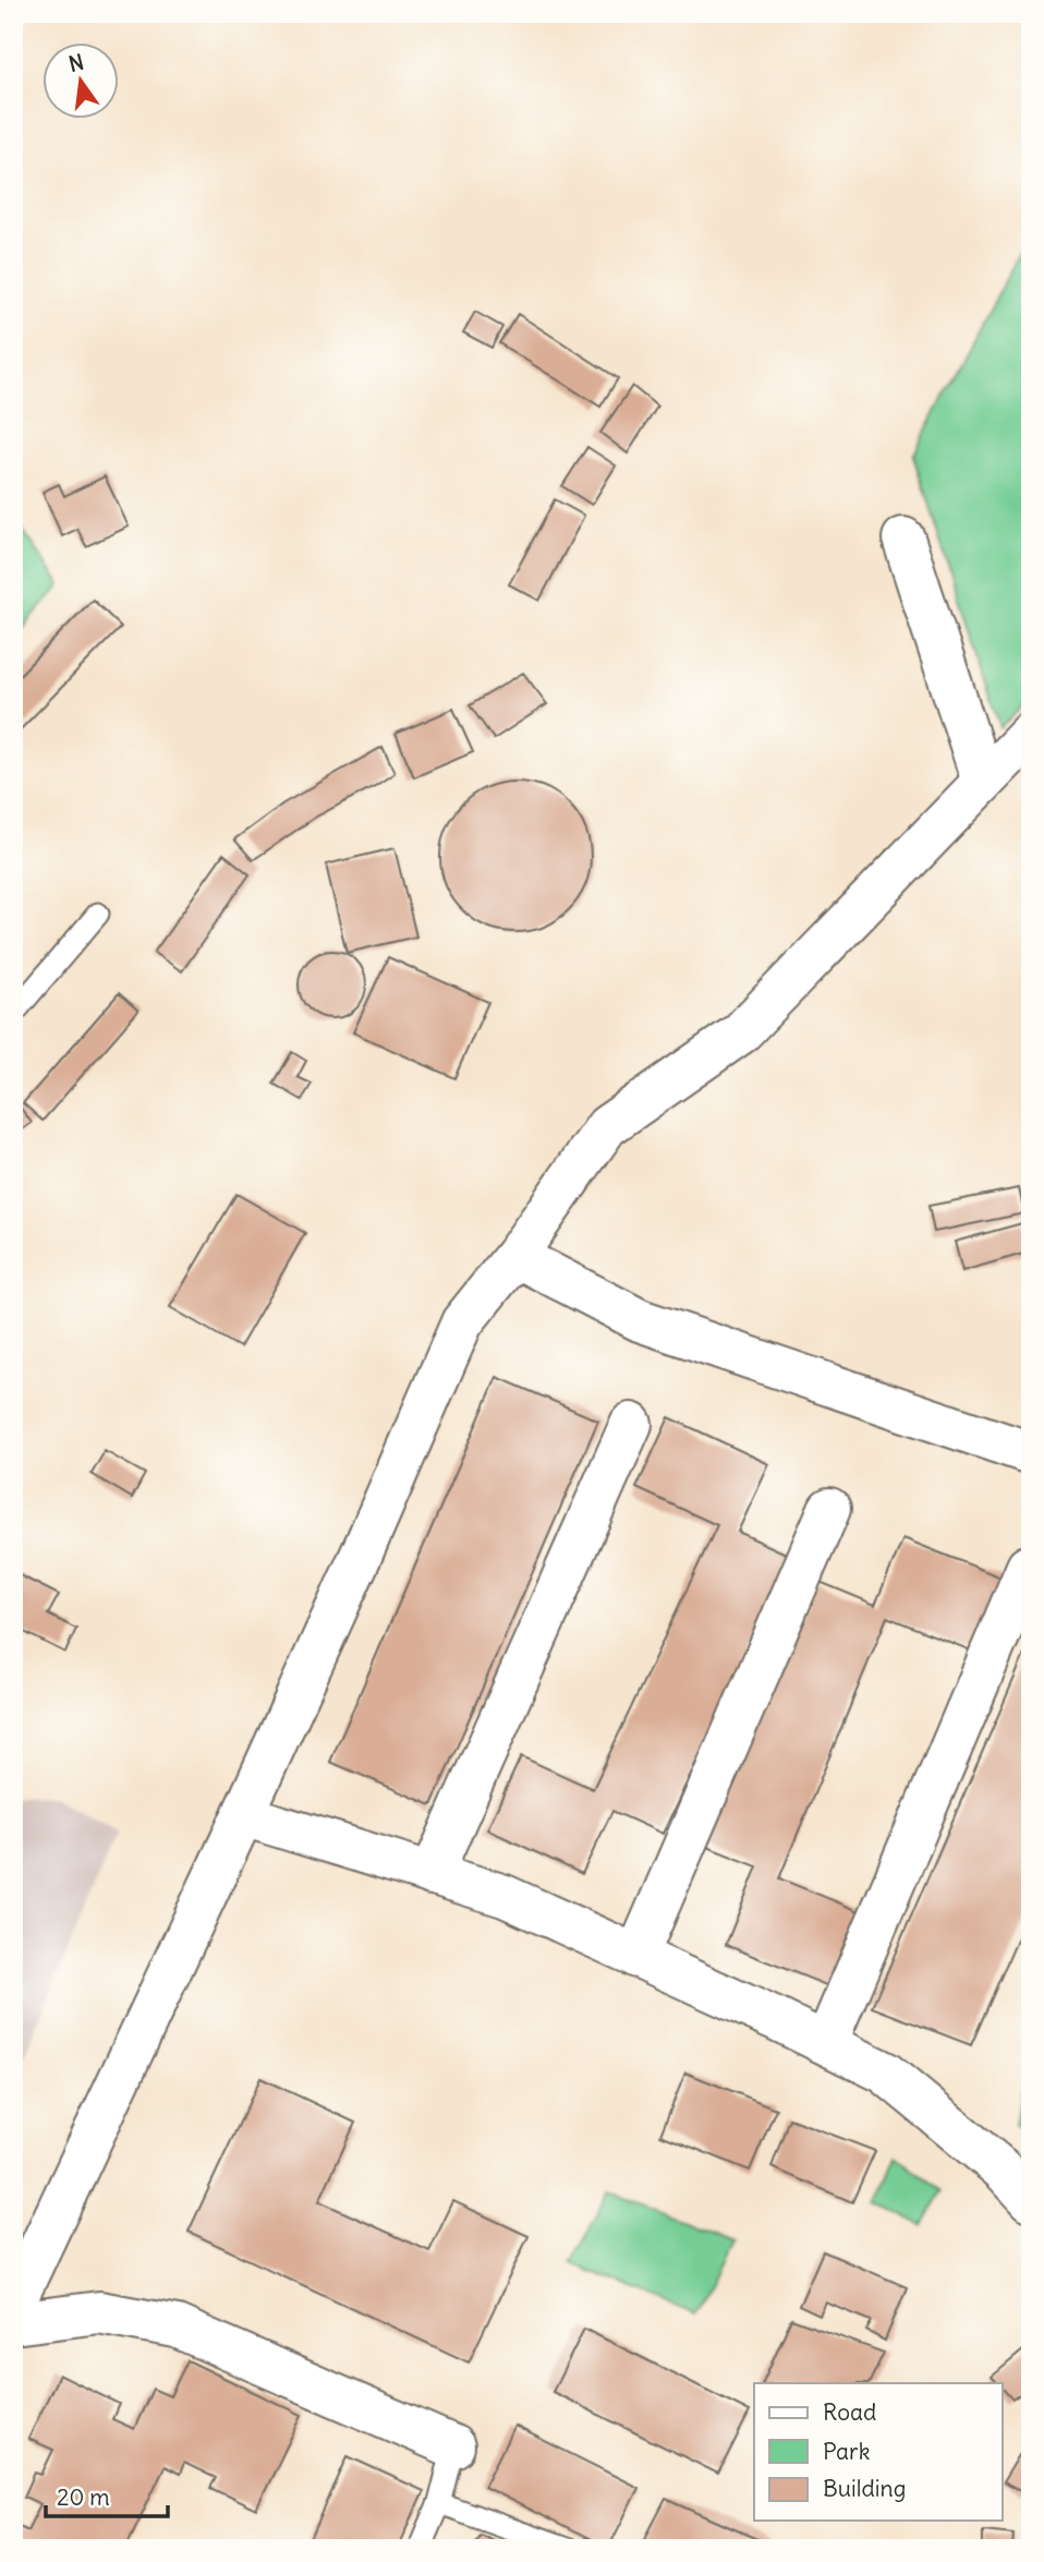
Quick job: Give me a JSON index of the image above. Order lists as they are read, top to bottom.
{
  "legend": ["Road", "Park", "Building"],
  "scale_bar": "20 m",
  "north": "top"
}
